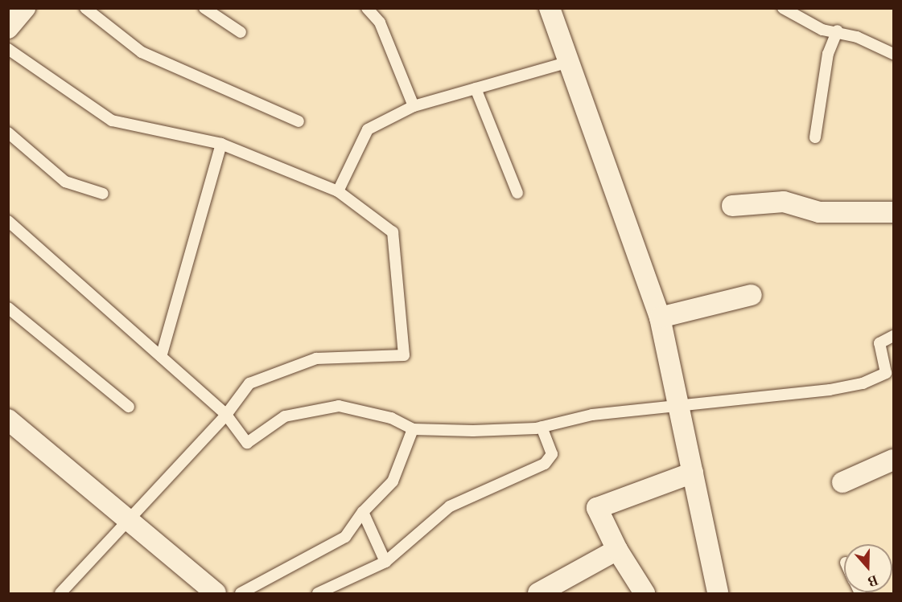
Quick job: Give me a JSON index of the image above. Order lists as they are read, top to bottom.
{
  "north": "bottom"
}
